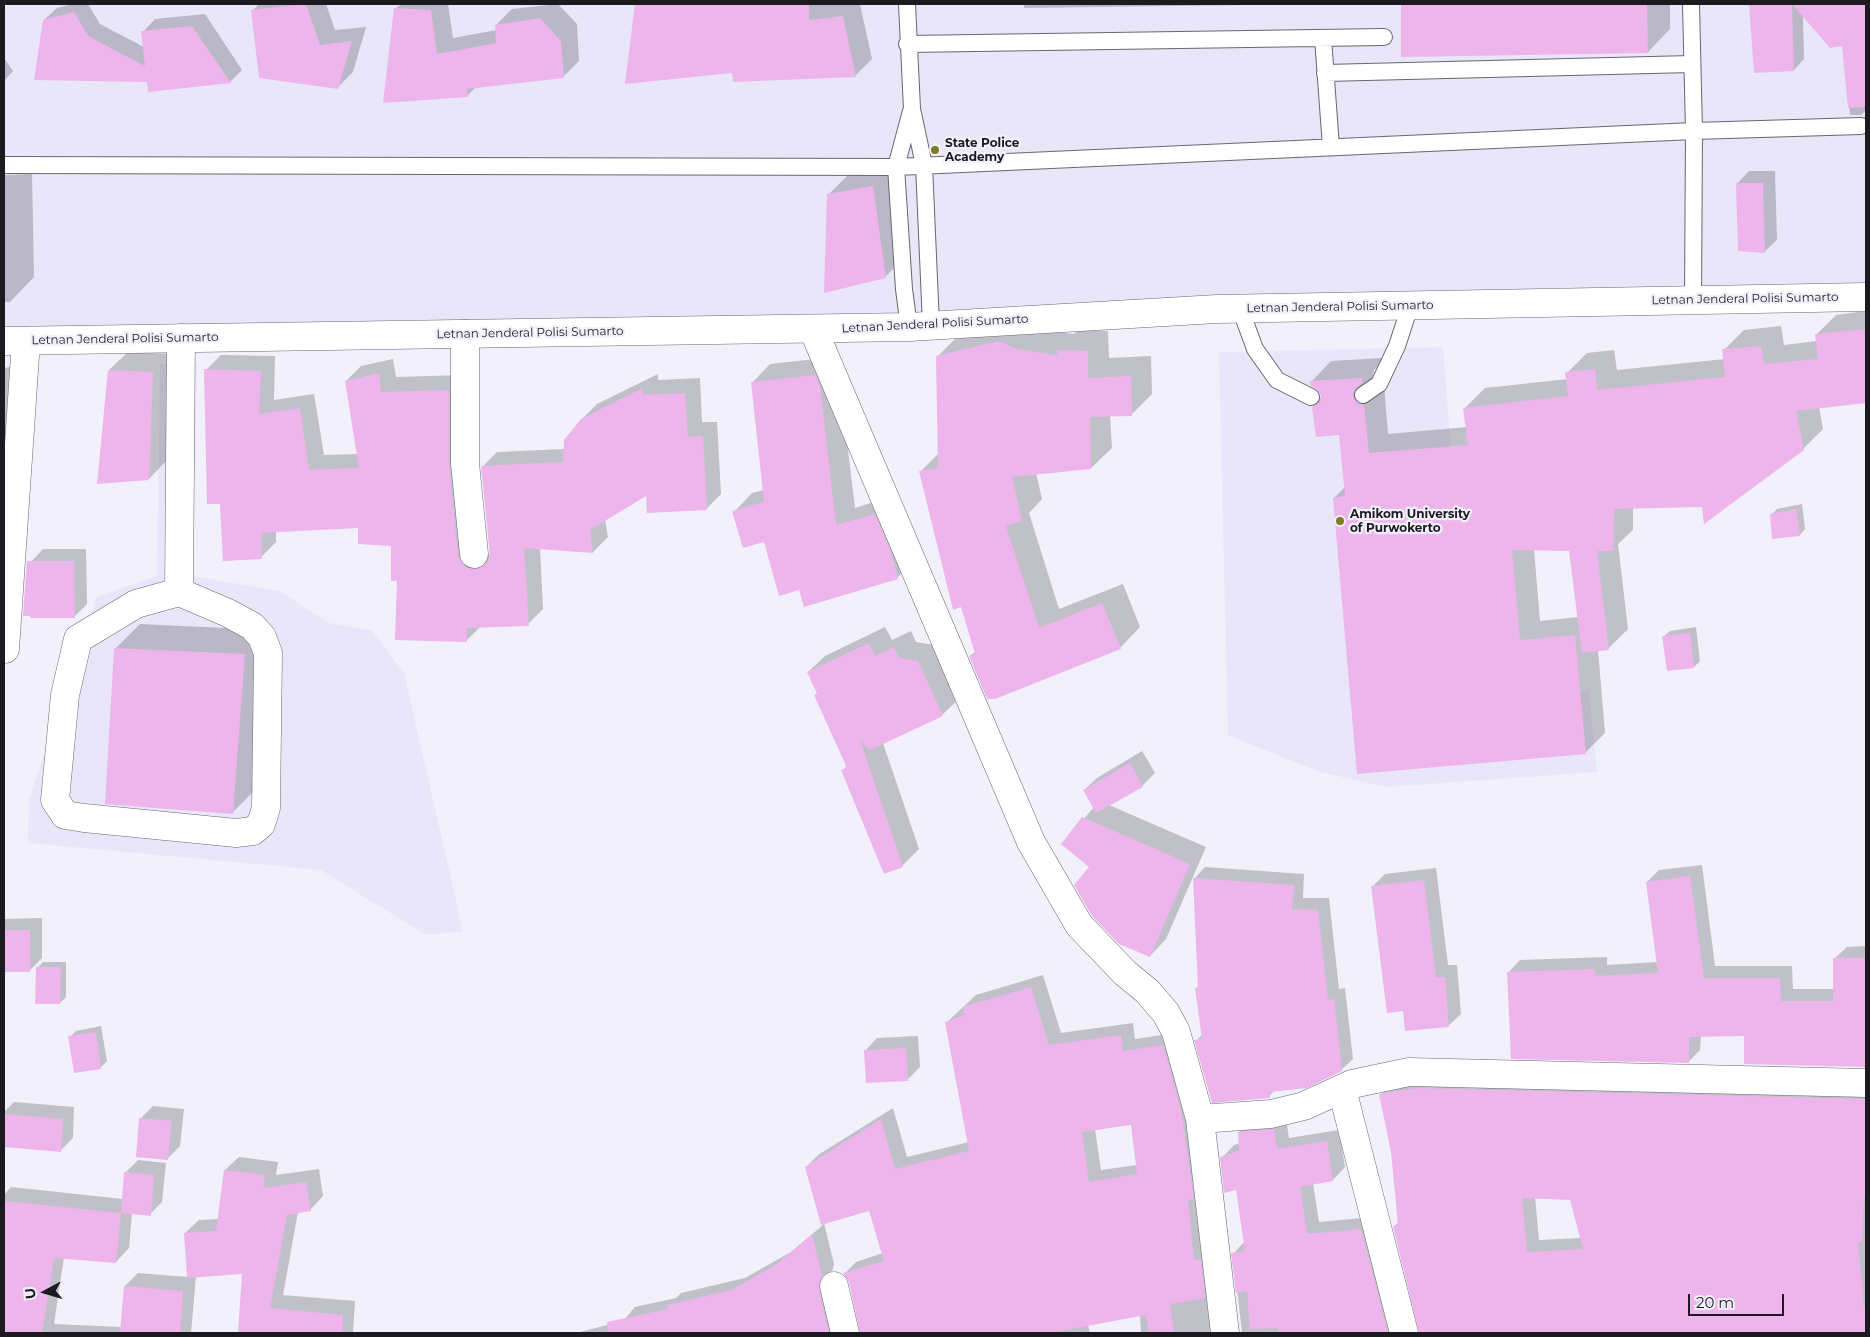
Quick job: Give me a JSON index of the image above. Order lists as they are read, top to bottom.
{
  "streets": {
    "street": ["Letnan Jenderal Polisi Sumarto"]
  },
  "places": ["State Police Academy", "Amikom University of Purwokerto"],
  "scale_bar": "20 m",
  "north": "left"
}
